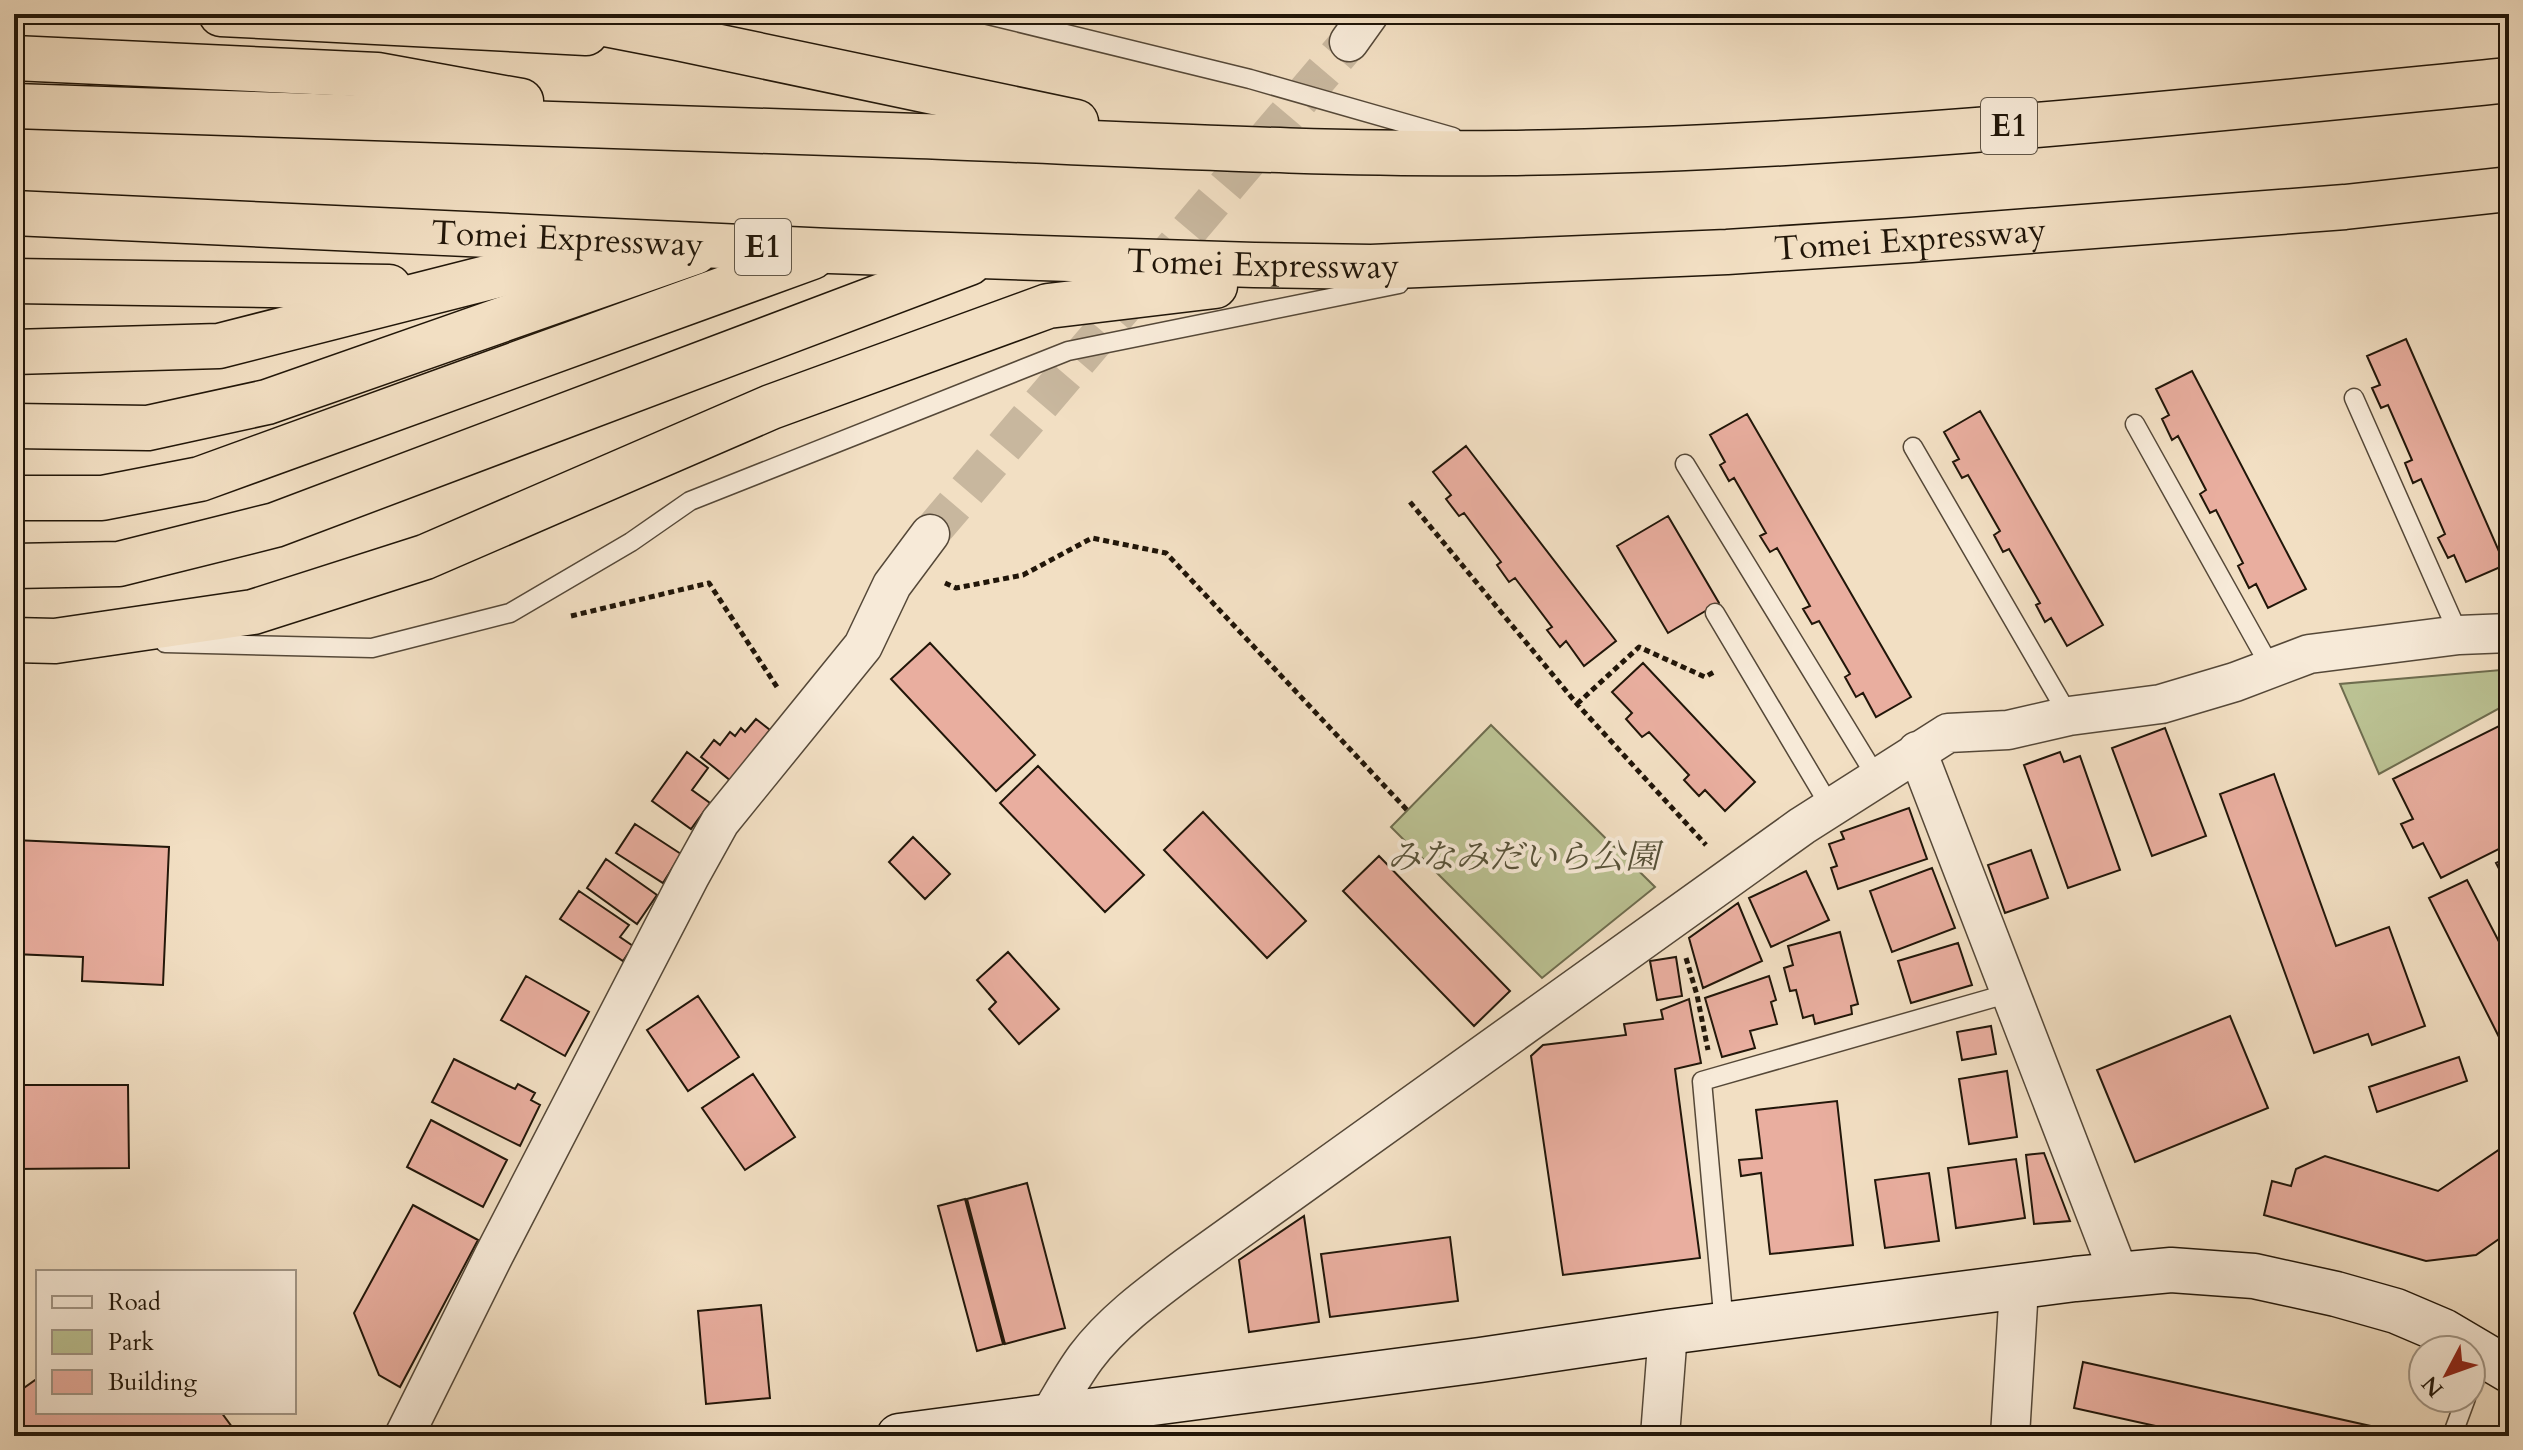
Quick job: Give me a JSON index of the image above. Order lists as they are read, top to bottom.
{
  "streets": {
    "highway": ["E1", "Tomei Expressway"]
  },
  "parks": ["みなみだいら公園"],
  "legend": ["Road", "Park", "Building"],
  "north": "bottom left"
}
